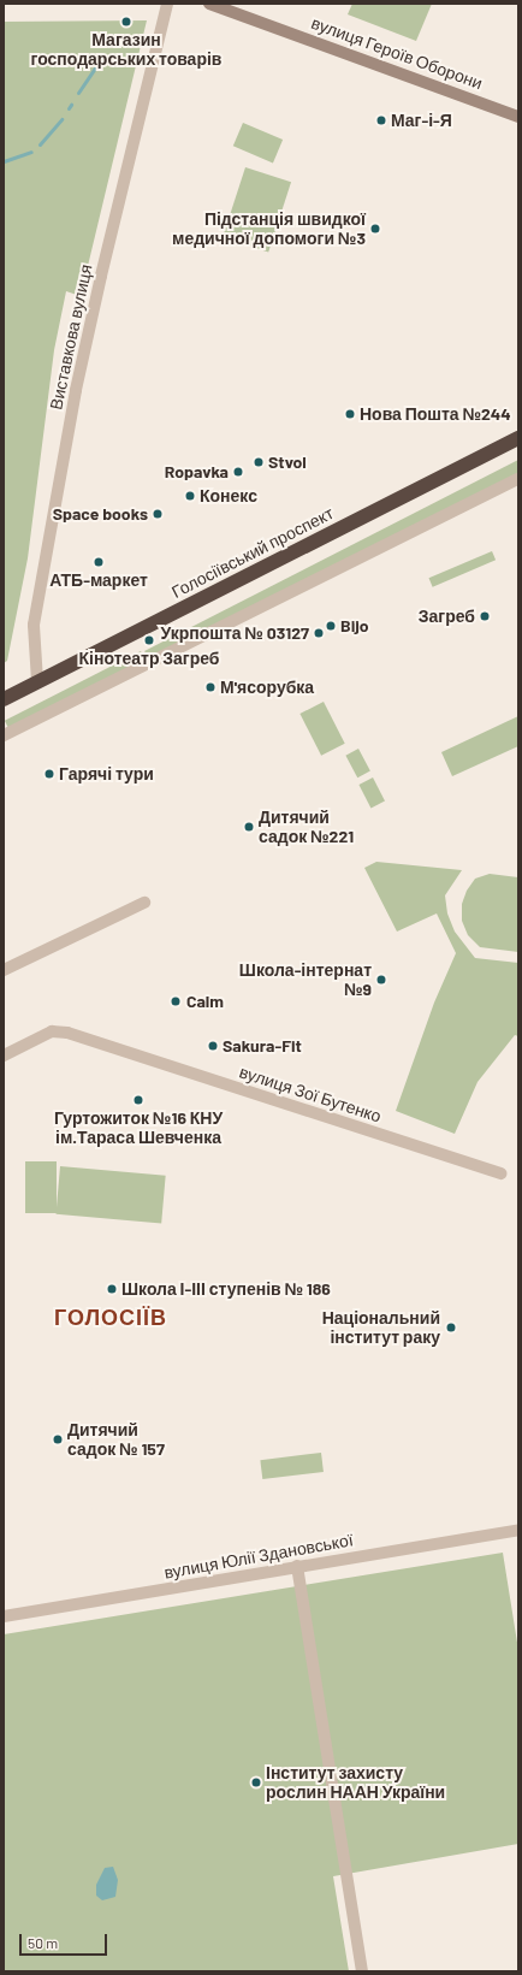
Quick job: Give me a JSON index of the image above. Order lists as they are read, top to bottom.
{
  "streets": {
    "highway": ["Голосіївський проспект"],
    "street": [
      "вулиця Героїв Оборони",
      "Виставкова вулиця",
      "вулиця Зої Бутенко",
      "вулиця Юлії Здановської"
    ]
  },
  "crossings": [
    ["Виставкова вулиця", "Голосіївський проспект"]
  ],
  "districts": ["ГОЛОСІЇВ"],
  "places": [
    "Магазин господарських товарів",
    "Маг-і-Я",
    "Підстанція швидкої медичної допомоги №3",
    "Нова Пошта №244",
    "Stvol",
    "Ropavka",
    "Конекс",
    "Space books",
    "АТБ-маркет",
    "Загреб",
    "Bijo",
    "Укрпошта № 03127",
    "Кінотеатр Загреб",
    "М'ясорубка",
    "Гарячі тури",
    "Дитячий садок №221",
    "Школа-інтернат №9",
    "Calm",
    "Sakura-Fit",
    "Гуртожиток №16 КНУ ім.Тараса Шевченка",
    "Школа І-ІІІ ступенів № 186",
    "Національний інститут раку",
    "Дитячий садок № 157",
    "Інститут захисту рослин НААН України"
  ],
  "scale_bar": "50 m"
}
